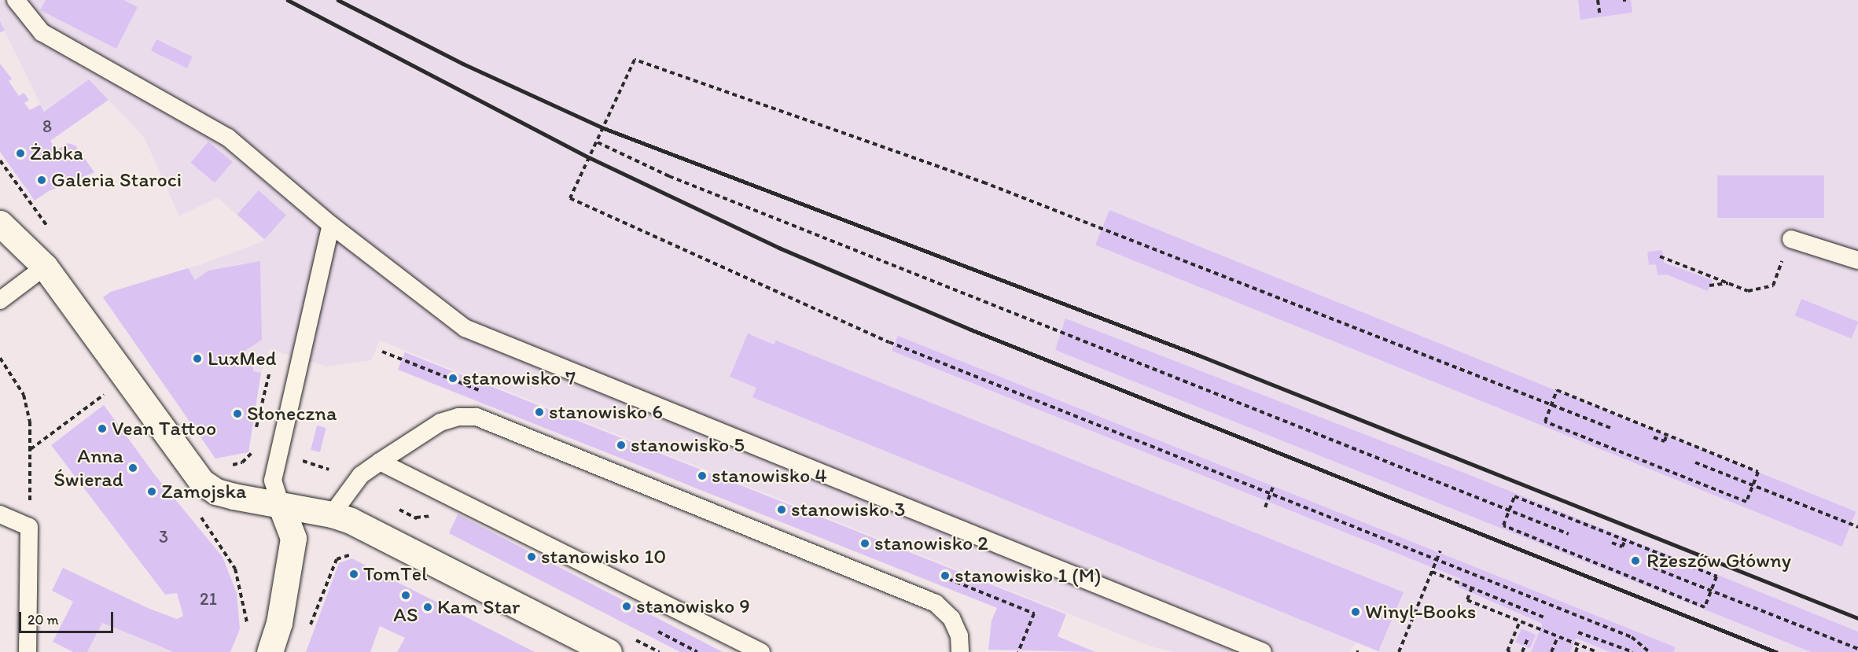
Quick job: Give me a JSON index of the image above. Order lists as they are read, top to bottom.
{
  "places": [
    "Żabka",
    "Galeria Staroci",
    "LuxMed",
    "stanowisko 7",
    "stanowisko 6",
    "Słoneczna",
    "Vean Tattoo",
    "stanowisko 5",
    "Anna Świerad",
    "stanowisko 4",
    "Zamojska",
    "stanowisko 3",
    "stanowisko 2",
    "stanowisko 10",
    "Rzeszów Główny",
    "TomTel",
    "stanowisko 1 (M)",
    "AS",
    "stanowisko 9",
    "Kam Star",
    "Winyl-Books"
  ],
  "house_numbers": ["8", "3", "21"],
  "scale_bar": "20 m"
}
